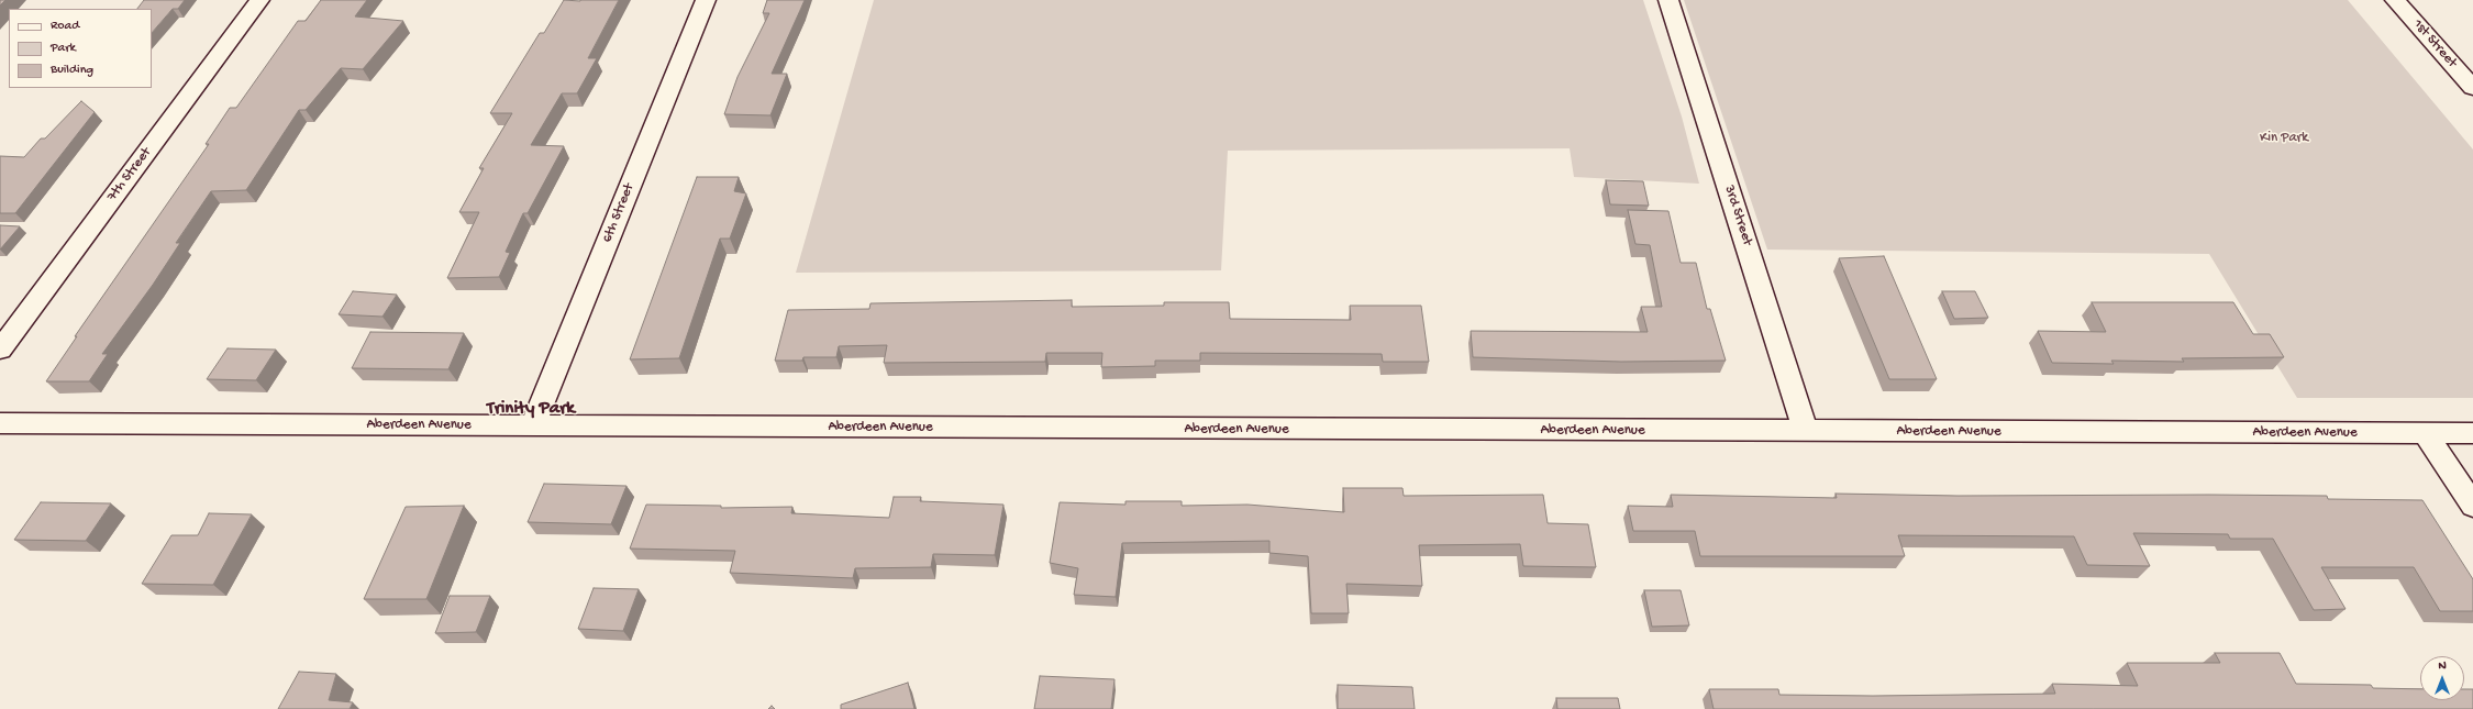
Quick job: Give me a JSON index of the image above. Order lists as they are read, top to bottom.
{
  "streets": {
    "street": [
      "1st Street",
      "7th Street",
      "6th Street",
      "3rd Street",
      "Aberdeen Avenue"
    ]
  },
  "crossings": [
    ["6th Street", "Aberdeen Avenue"],
    ["3rd Street", "Aberdeen Avenue"]
  ],
  "districts": ["Trinity Park"],
  "parks": ["Kin Park"],
  "legend": ["Road", "Park", "Building"],
  "north": "top"
}
